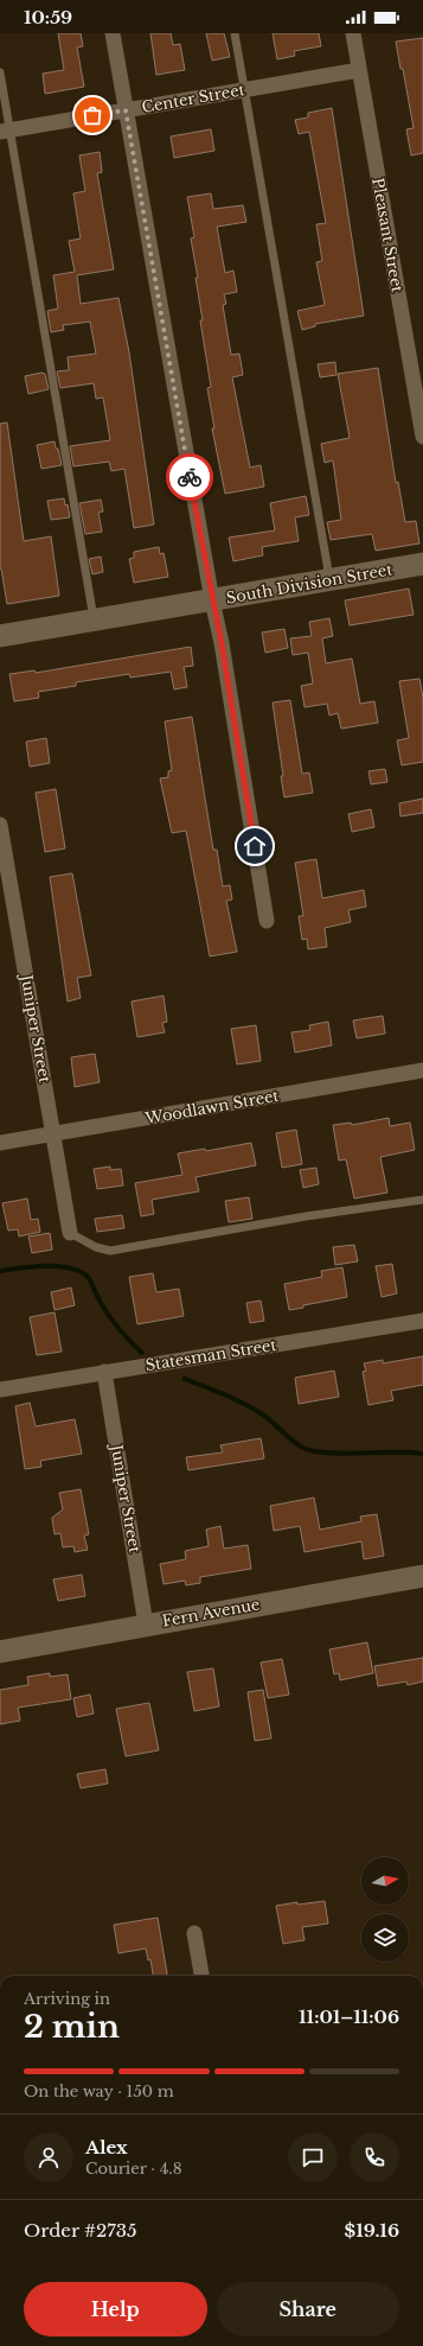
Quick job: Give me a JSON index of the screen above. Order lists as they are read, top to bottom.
{
  "streets": {
    "street": [
      "Center Street",
      "Pleasant Street",
      "South Division Street",
      "Juniper Street",
      "Woodlawn Street",
      "Statesman Street",
      "Fern Avenue"
    ]
  },
  "crossings": [
    ["Center Street", "Pleasant Street"],
    ["Juniper Street", "Woodlawn Street"],
    ["Juniper Street", "Statesman Street"],
    ["Juniper Street", "Fern Avenue"]
  ],
  "north": "right",
  "page": {
    "status": "10:59",
    "heading": ["2 min", "Arriving in", "11:01–11:06"],
    "panel": [
      "Alex",
      "Courier · 4.8",
      "Order #2735",
      "$19.16"
    ],
    "bar": "On the way · 150 m",
    "buttons": ["Help", "Share"]
  }
}
